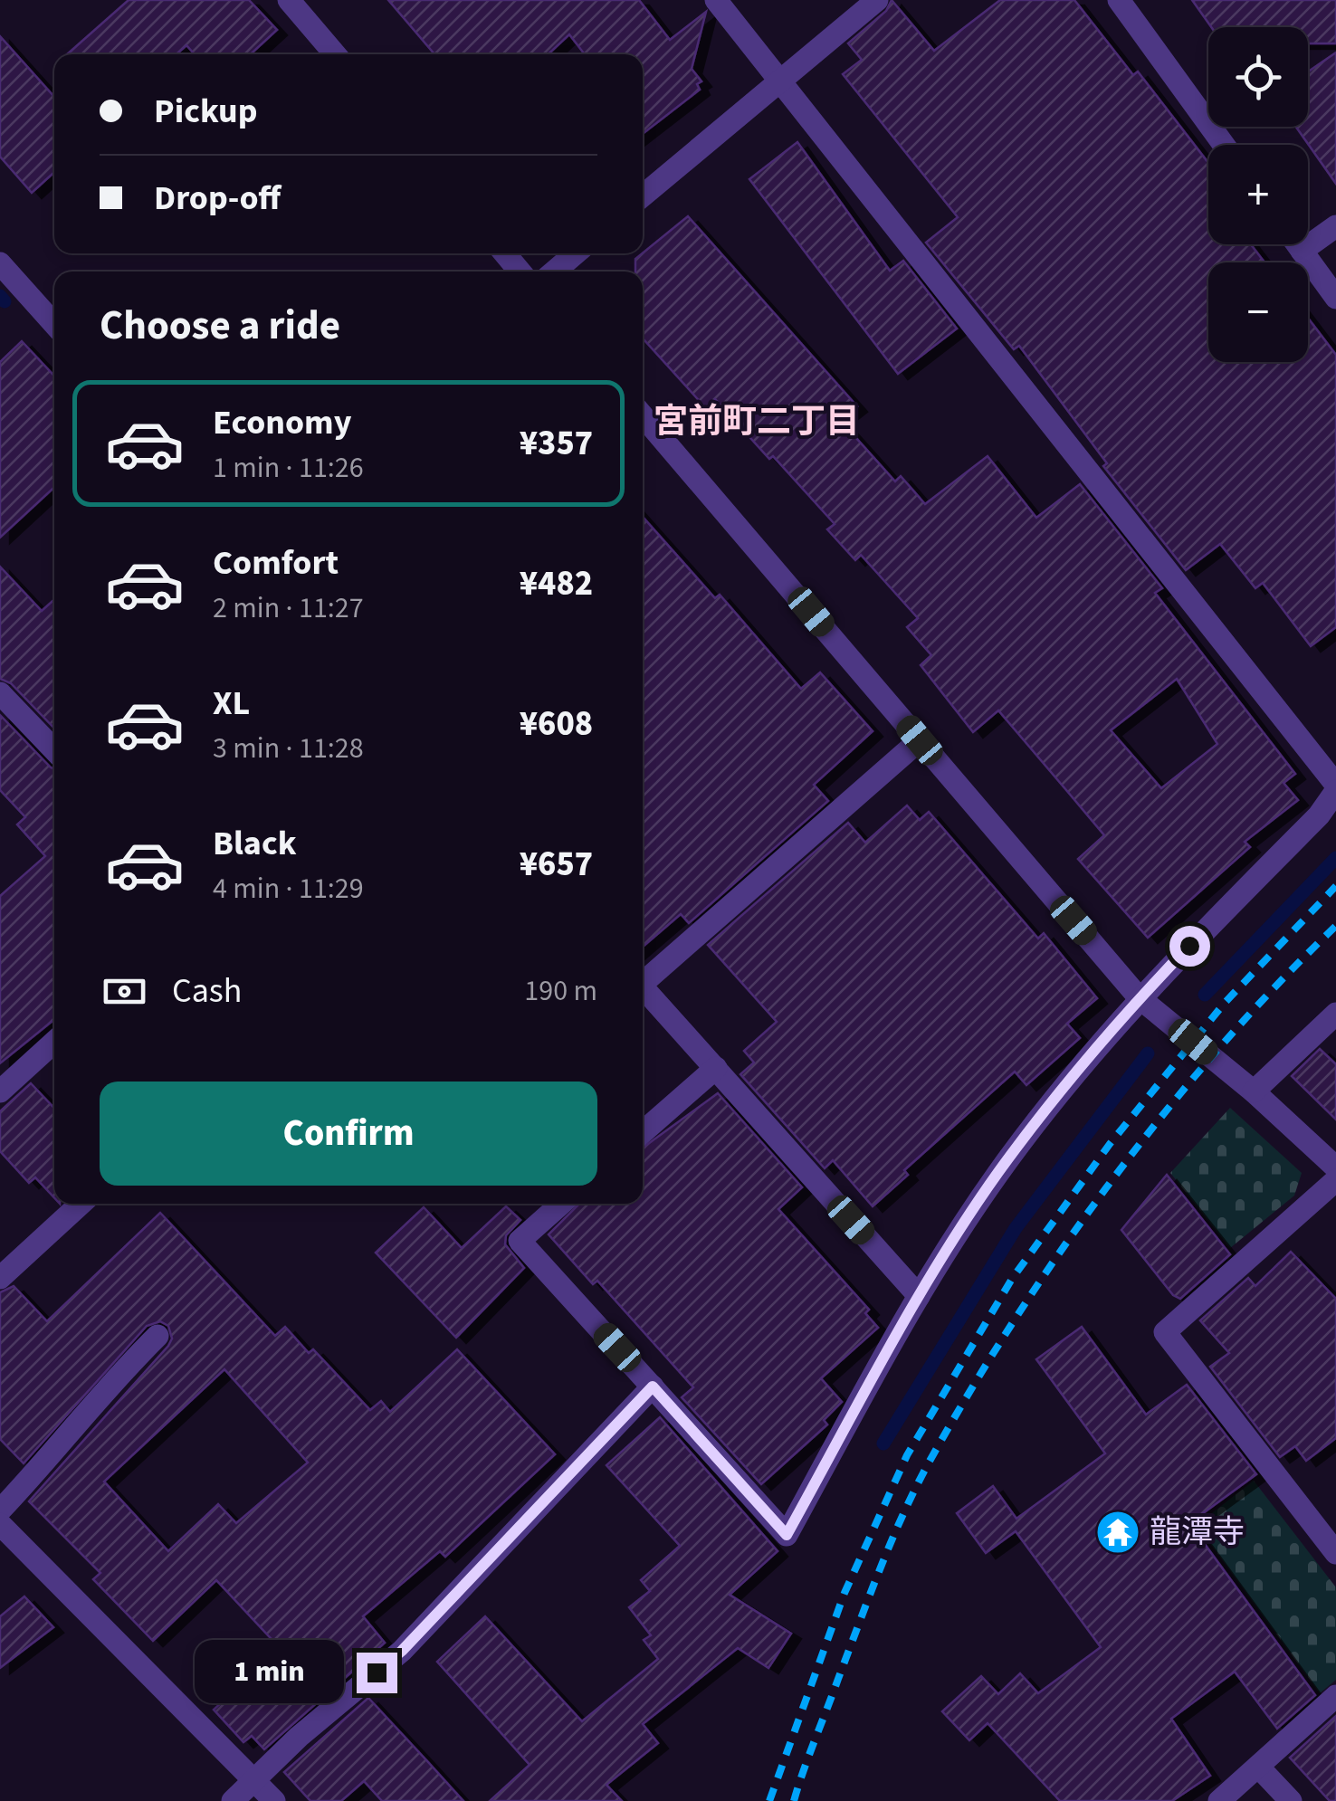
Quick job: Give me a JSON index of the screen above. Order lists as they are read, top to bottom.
{
  "districts": ["宮前町二丁目"],
  "places": {
    "temple": ["龍潭寺"]
  },
  "page": {
    "map_buttons": ["+", "−"],
    "banner": ["Pickup", "Drop-off"],
    "heading": "Choose a ride",
    "list": [
      {
        "name": "Economy",
        "note": "1 min · 11:26",
        "value": "¥357"
      },
      {
        "name": "Comfort",
        "note": "2 min · 11:27",
        "value": "¥482"
      },
      {
        "name": "XL",
        "note": "3 min · 11:28",
        "value": "¥608"
      },
      {
        "name": "Black",
        "note": "4 min · 11:29",
        "value": "¥657"
      }
    ],
    "pay": ["Cash", "190 m"],
    "buttons": "Confirm",
    "bubble": "1 min"
  }
}
